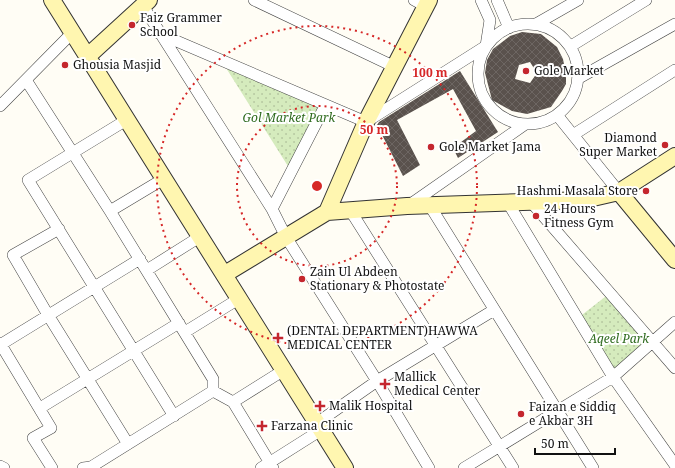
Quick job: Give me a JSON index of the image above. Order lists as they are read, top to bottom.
{
  "parks": ["Gol Market Park", "Aqeel Park"],
  "places": {
    "other": [
      "Faiz Grammer School",
      "Ghousia Masjid",
      "Gole Market",
      "Diamond Super Market",
      "Gole Market Jama",
      "Hashmi Masala Store",
      "24 Hours Fitness Gym",
      "Zain Ul Abdeen Stationary & Photostate",
      "Faizan e Siddiq e Akbar 3H"
    ],
    "health": [
      "(DENTAL DEPARTMENT)HAWWA MEDICAL CENTER",
      "Mallick Medical Center",
      "Malik Hospital",
      "Farzana Clinic"
    ]
  },
  "scale_bar": "50 m",
  "rings": ["100 m", "50 m"]
}
